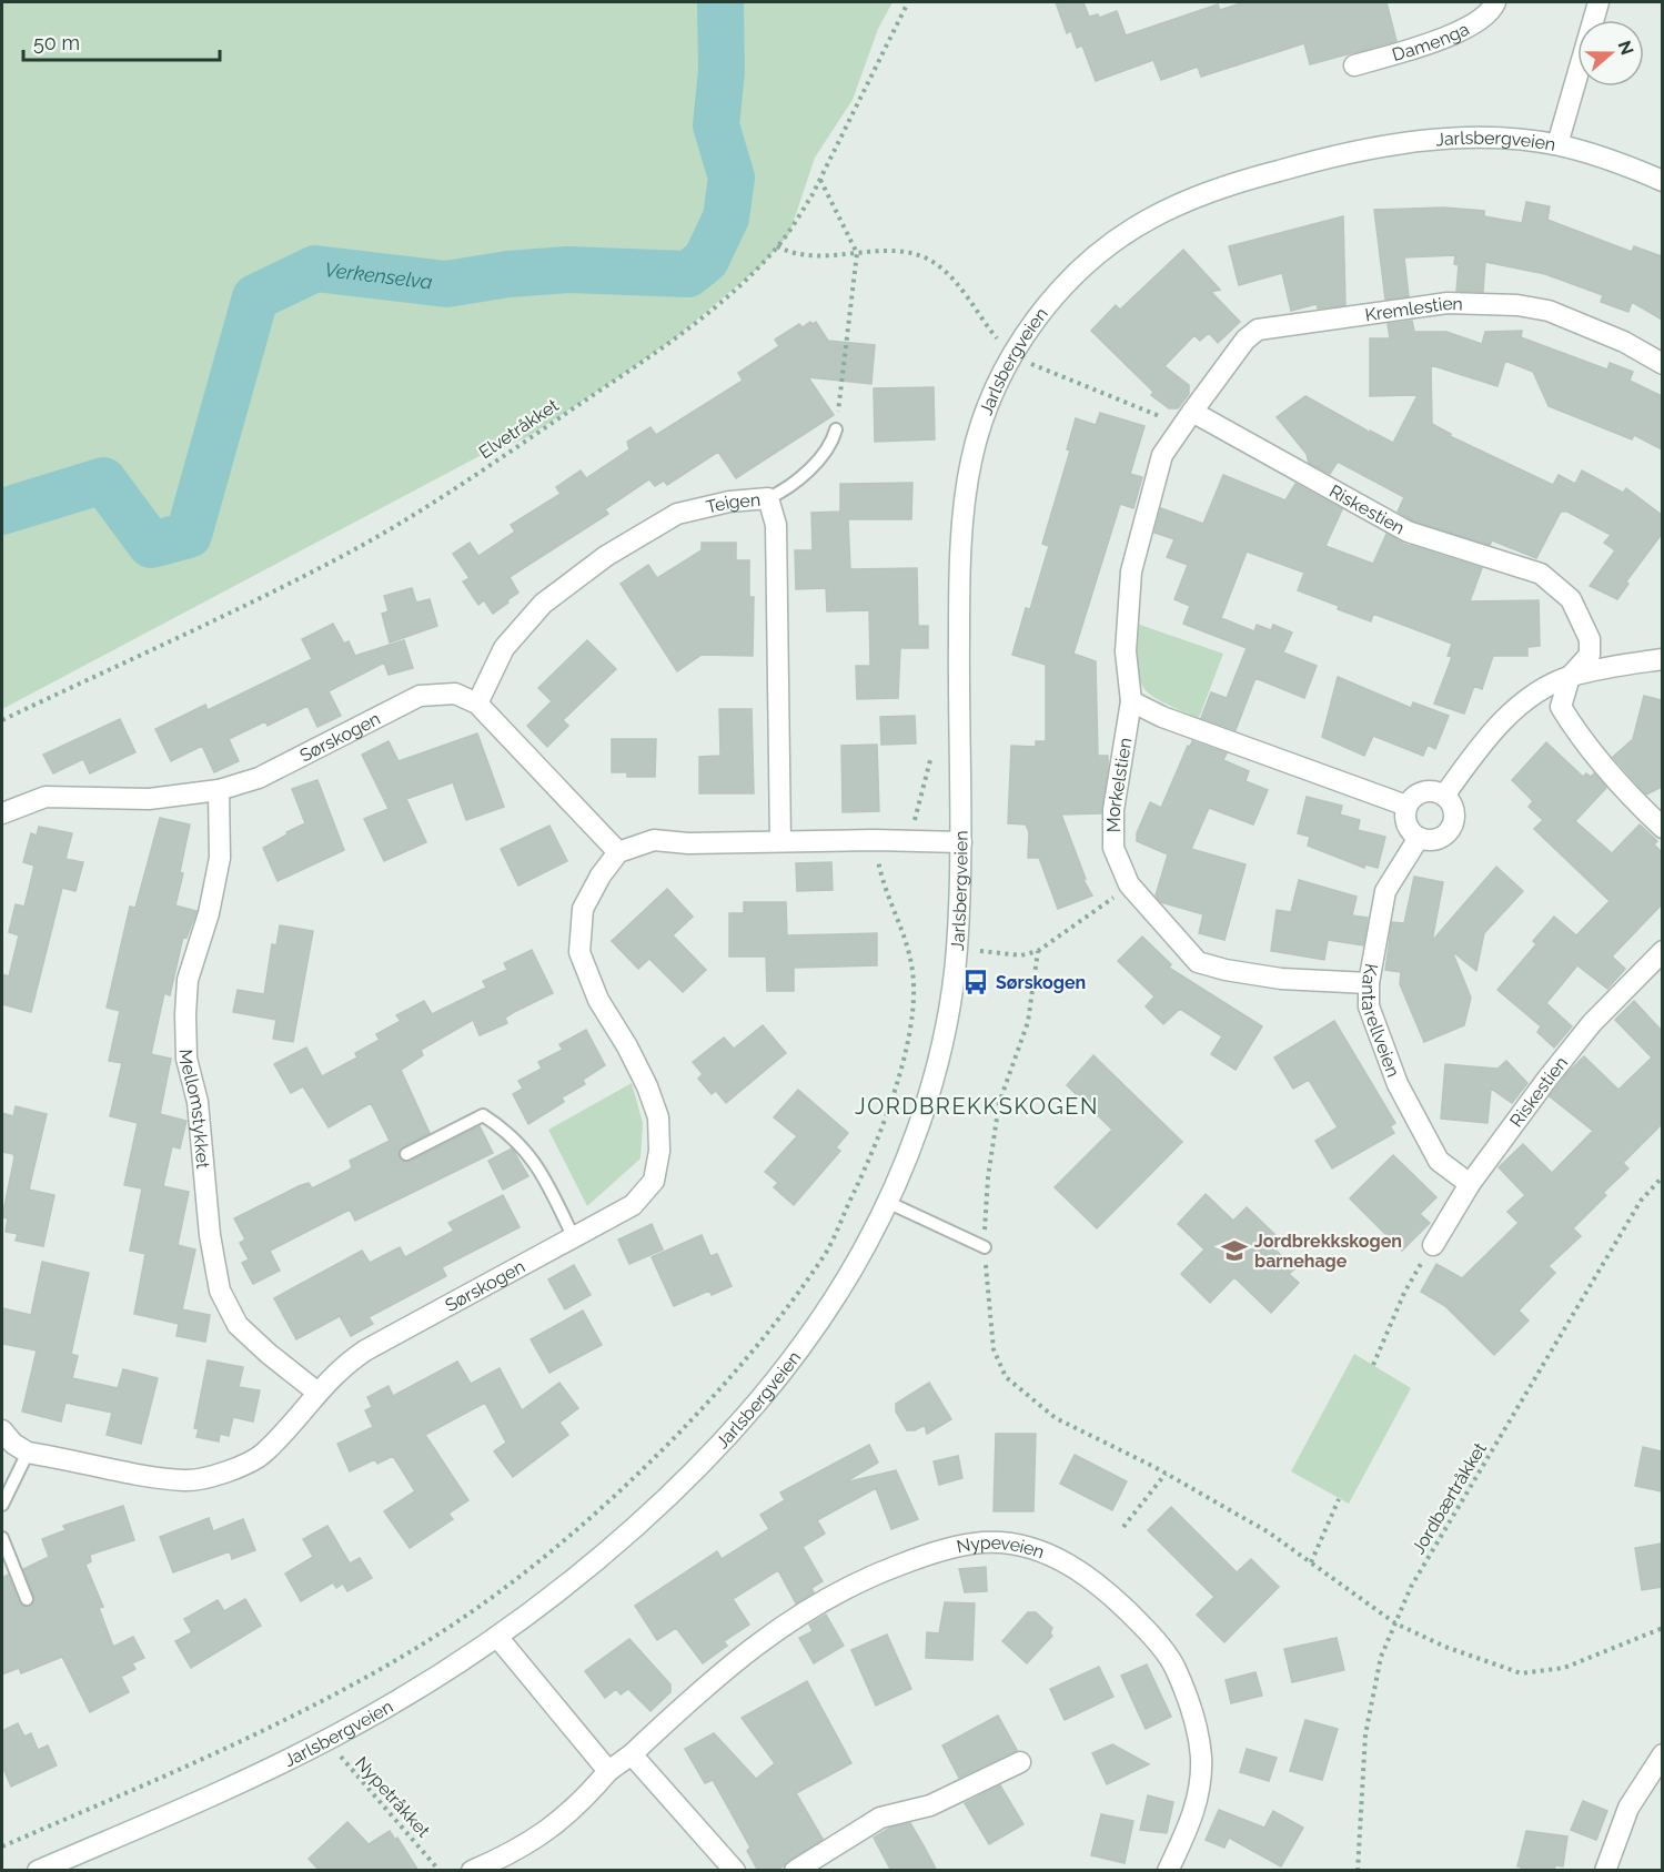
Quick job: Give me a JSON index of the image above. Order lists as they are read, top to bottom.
{
  "streets": {
    "street": [
      "Damenga",
      "Jarlsbergveien",
      "Kremlestien",
      "Teigen",
      "Riskestien",
      "Sørskogen",
      "Morkelstien",
      "Kantarellveien",
      "Mellomstykket",
      "Nypeveien"
    ],
    "path": ["Elvetråkket", "Jordbærtråkket", "Nypetråkket"]
  },
  "crossings": [
    ["Jarlsbergveien", "Nypetråkket"],
    ["Kremlestien", "Riskestien"],
    ["Teigen", "Sørskogen"],
    ["Riskestien", "Kantarellveien"],
    ["Sørskogen", "Mellomstykket"],
    ["Morkelstien", "Kantarellveien"]
  ],
  "districts": ["JORDBREKKSKOGEN"],
  "water": ["Verkenselva"],
  "places": {
    "bus stop": ["Sørskogen"],
    "school or university": ["Jordbrekkskogen barnehage"]
  },
  "scale_bar": "50 m",
  "north": "right"
}
